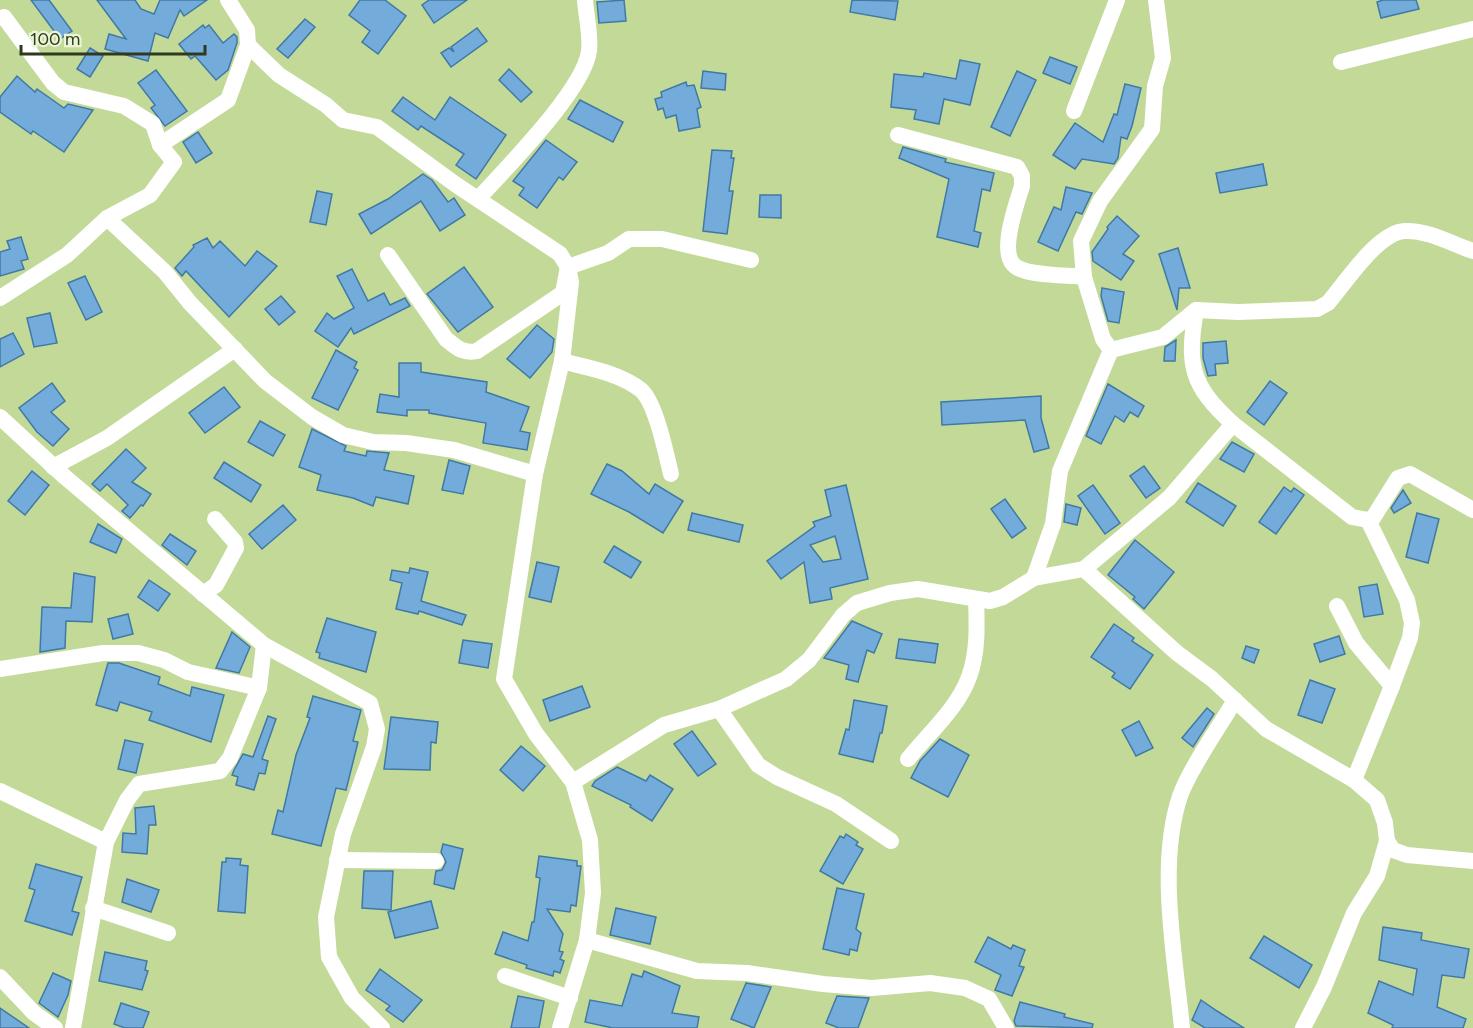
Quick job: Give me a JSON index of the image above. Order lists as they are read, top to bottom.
{
  "scale_bar": "100 m"
}
